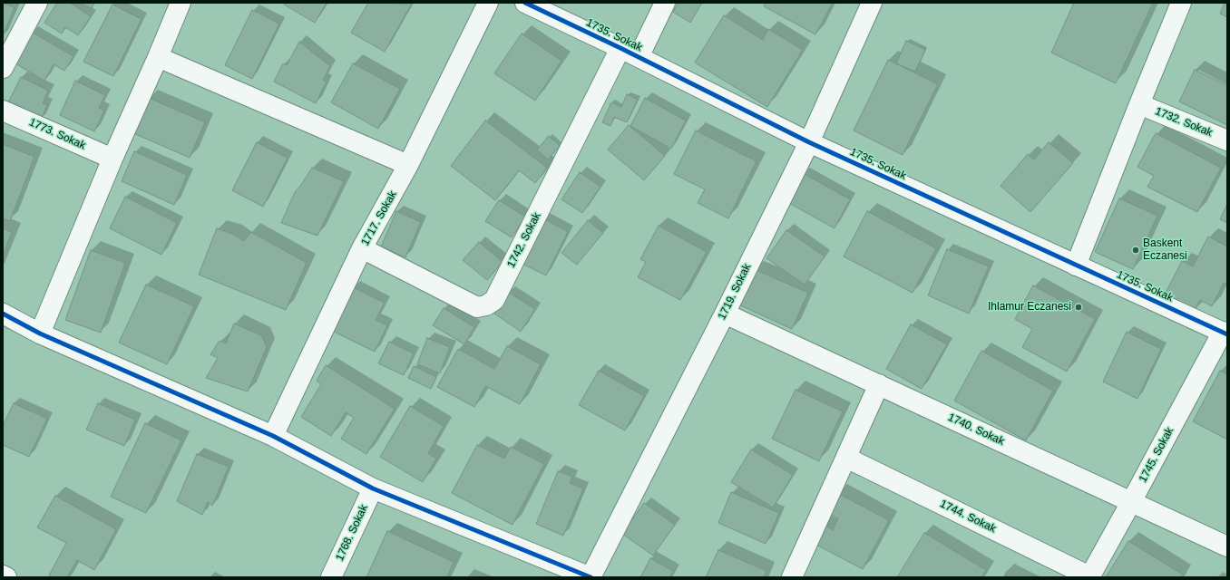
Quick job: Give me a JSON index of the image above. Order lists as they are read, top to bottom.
{
  "streets": {
    "street": [
      "1735. Sokak",
      "1732. Sokak",
      "1773. Sokak",
      "1717. Sokak",
      "1742. Sokak",
      "1719. Sokak",
      "1740. Sokak",
      "1745. Sokak",
      "1744. Sokak",
      "1768. Sokak"
    ]
  },
  "crossings": [
    ["1735. Sokak", "1742. Sokak"],
    ["1735. Sokak", "1719. Sokak"],
    ["1735. Sokak", "1745. Sokak"],
    ["1717. Sokak", "1742. Sokak"],
    ["1719. Sokak", "1740. Sokak"],
    ["1740. Sokak", "1745. Sokak"],
    ["1745. Sokak", "1744. Sokak"]
  ],
  "places": ["Baskent Eczanesi", "Ihlamur Eczanesi"]
}
